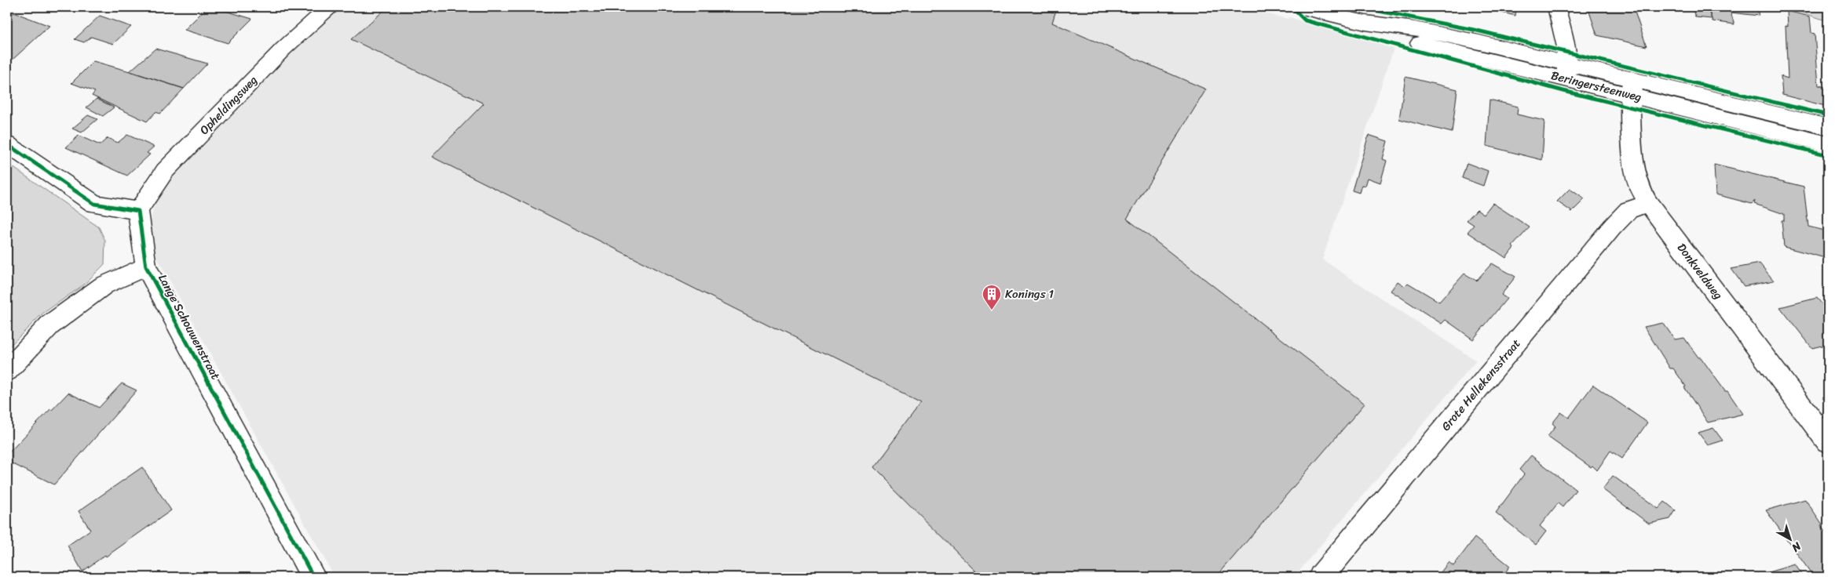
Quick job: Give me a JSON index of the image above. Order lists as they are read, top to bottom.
{
  "streets": {
    "street": [
      "Beringersteenweg",
      "Opheldingsweg",
      "Donkveldweg",
      "Lange Schouwenstraat",
      "Grote Hellekensstraat"
    ]
  },
  "crossings": [
    ["Beringersteenweg", "Donkveldweg"],
    ["Opheldingsweg", "Lange Schouwenstraat"],
    ["Donkveldweg", "Grote Hellekensstraat"]
  ],
  "places": {
    "building": ["Konings 1"]
  },
  "north": "bottom right"
}
